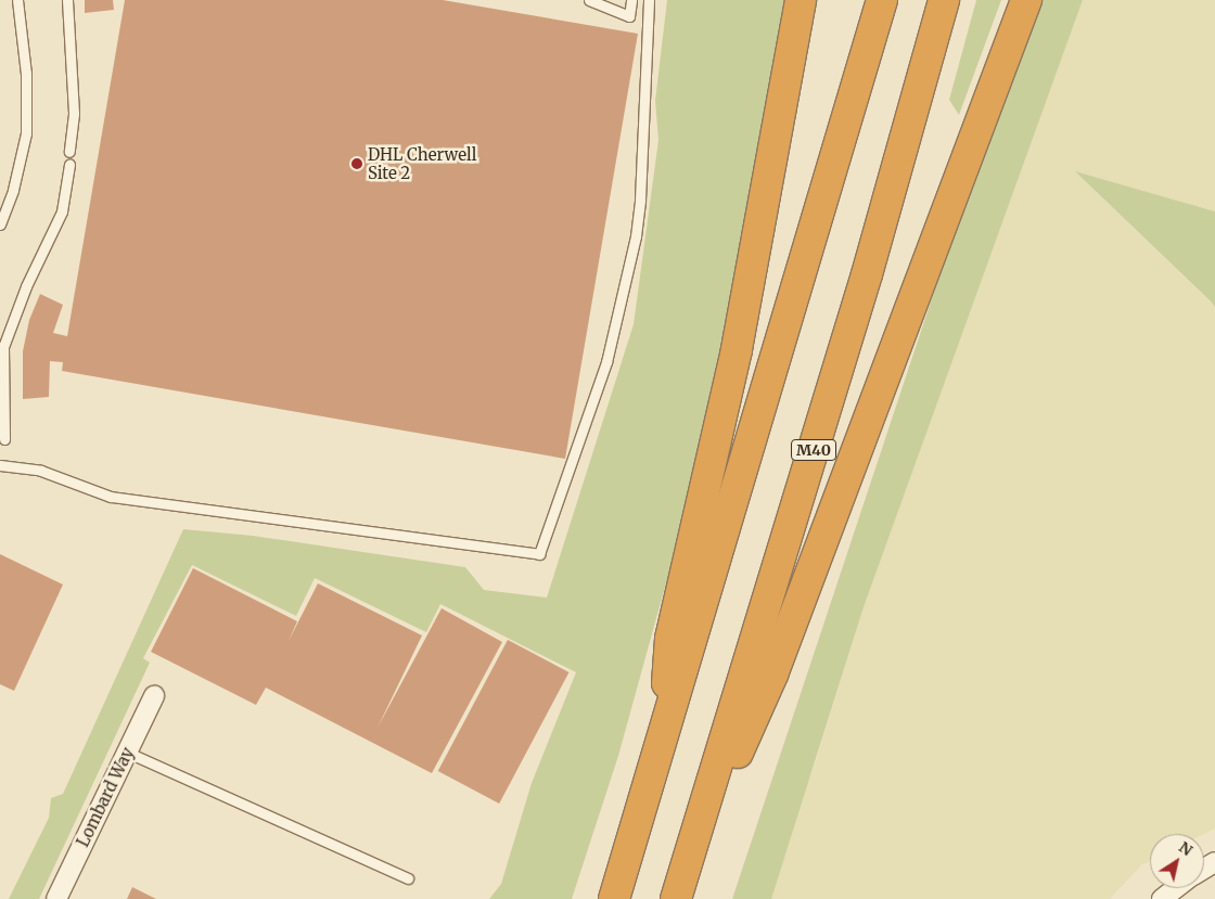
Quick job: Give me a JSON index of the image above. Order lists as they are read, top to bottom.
{
  "streets": {
    "highway": ["M40"],
    "street": ["Lombard Way"]
  },
  "places": ["DHL Cherwell Site 2"],
  "north": "top right"
}
